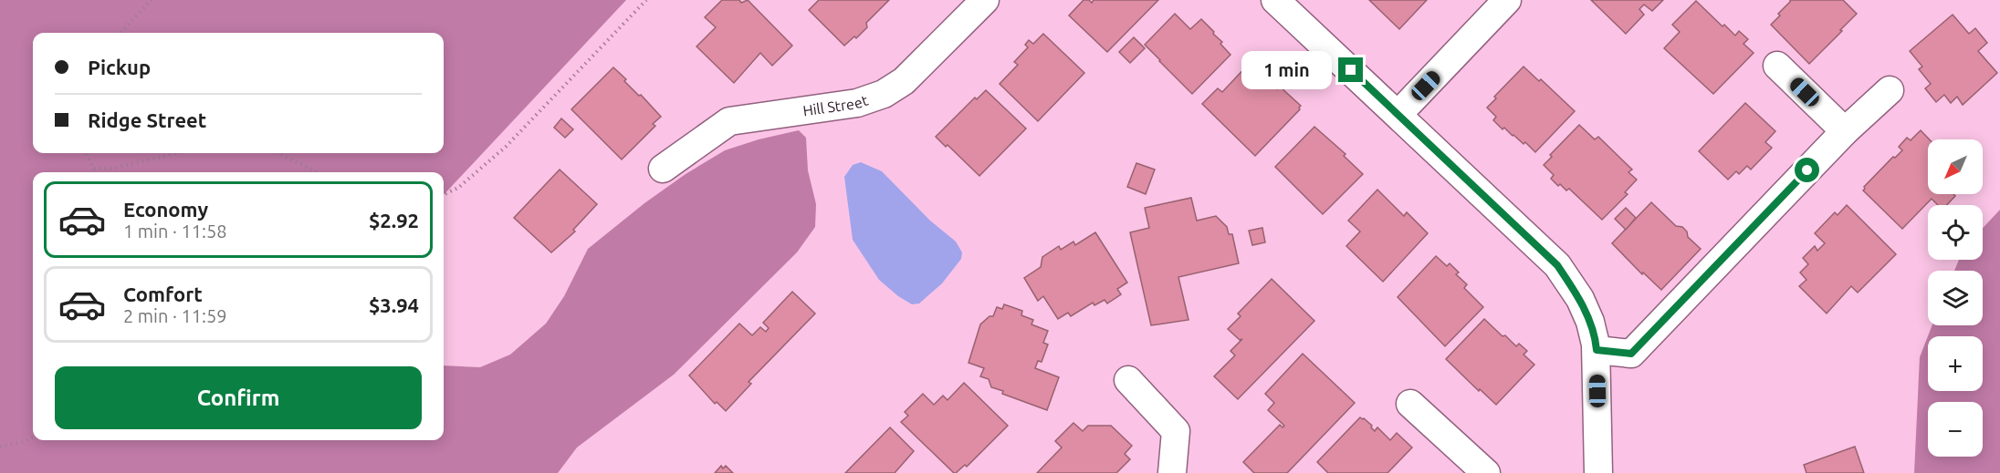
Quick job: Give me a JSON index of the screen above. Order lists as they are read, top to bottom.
{
  "streets": {
    "street": ["Hill Street"]
  },
  "north": "bottom left",
  "page": {
    "banner": ["Pickup", "Ridge Street"],
    "bubble": "1 min",
    "map_buttons": ["+", "−"],
    "list": [
      {
        "name": "Economy",
        "note": "1 min · 11:58",
        "value": "$2.92"
      },
      {
        "name": "Comfort",
        "note": "2 min · 11:59",
        "value": "$3.94"
      }
    ],
    "buttons": "Confirm"
  }
}
